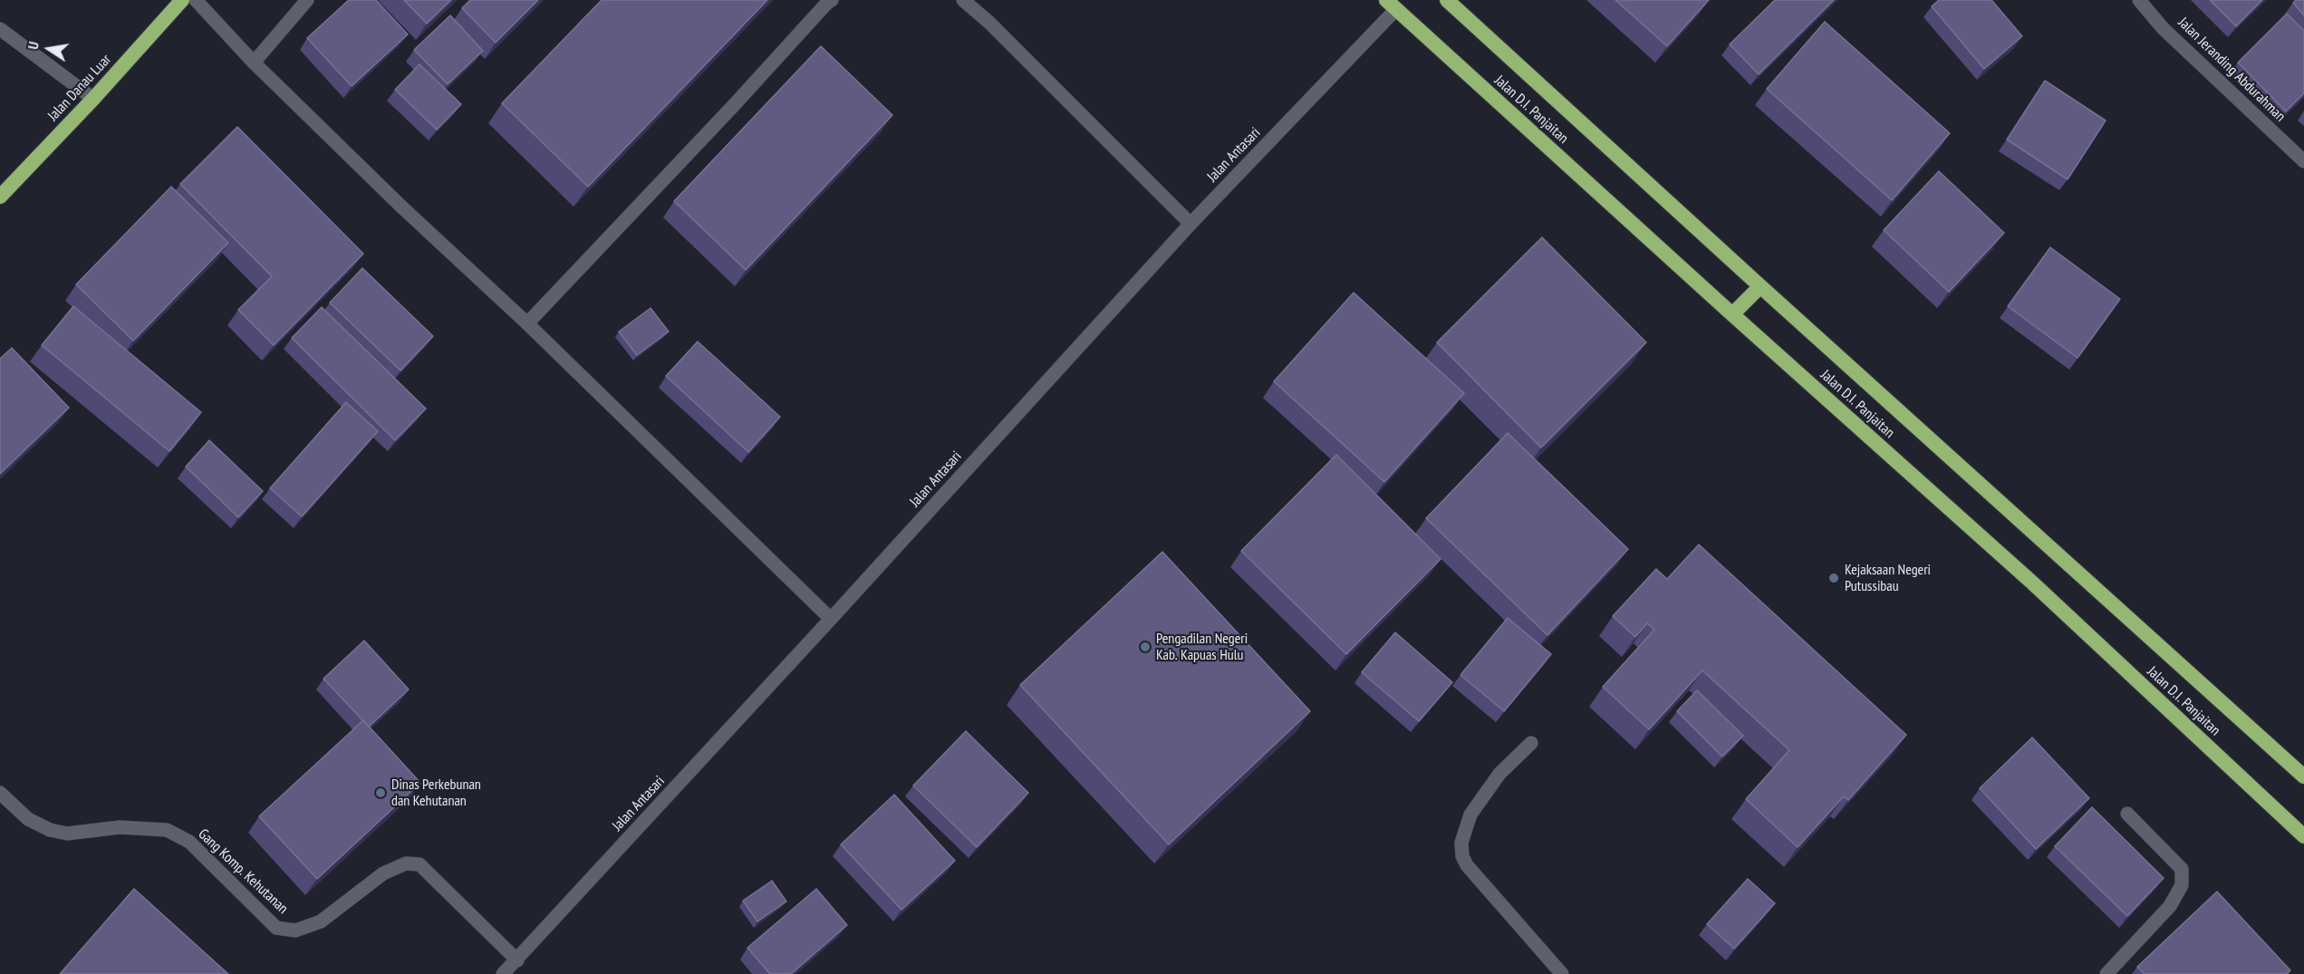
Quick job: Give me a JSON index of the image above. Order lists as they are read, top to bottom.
{
  "streets": {
    "highway": ["Jalan Danau Luar", "Jalan D.I. Panjaitan"],
    "street": ["Jalan Jeranding Abdurahman", "Jalan Antasari", "Gang Komp. Kehutanan"]
  },
  "crossings": [
    ["Jalan D.I. Panjaitan", "Jalan Antasari"],
    ["Jalan Antasari", "Gang Komp. Kehutanan"]
  ],
  "places": ["Kejaksaan Negeri Putussibau", "Pengadilan Negeri Kab. Kapuas Hulu", "Dinas Perkebunan dan Kehutanan"],
  "north": "left"
}
